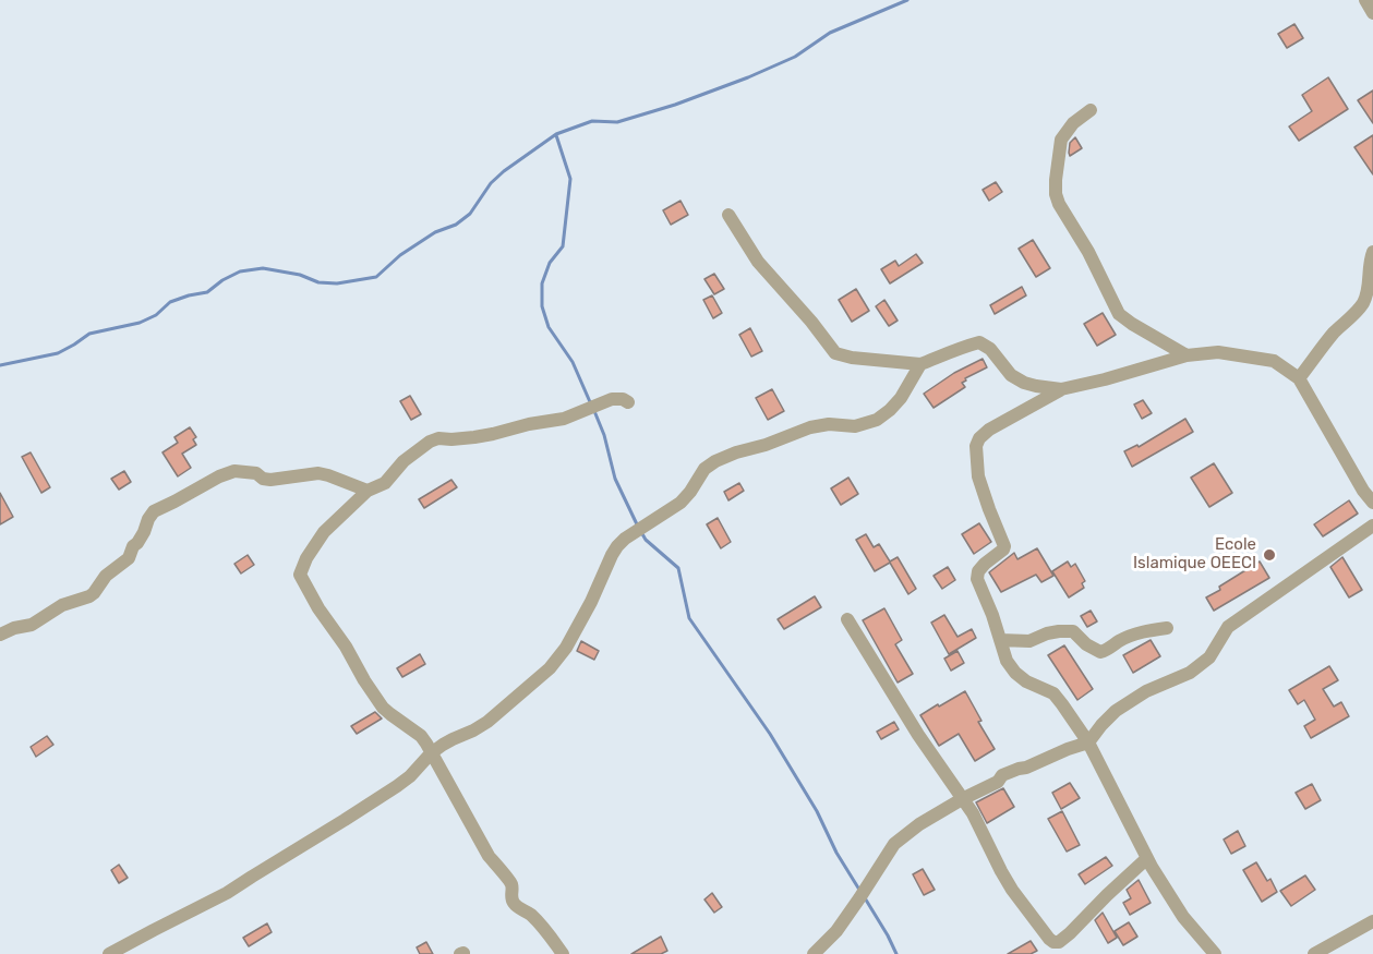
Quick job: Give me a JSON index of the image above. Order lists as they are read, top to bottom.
{
  "places": ["Ecole Islamique OEECI"]
}
